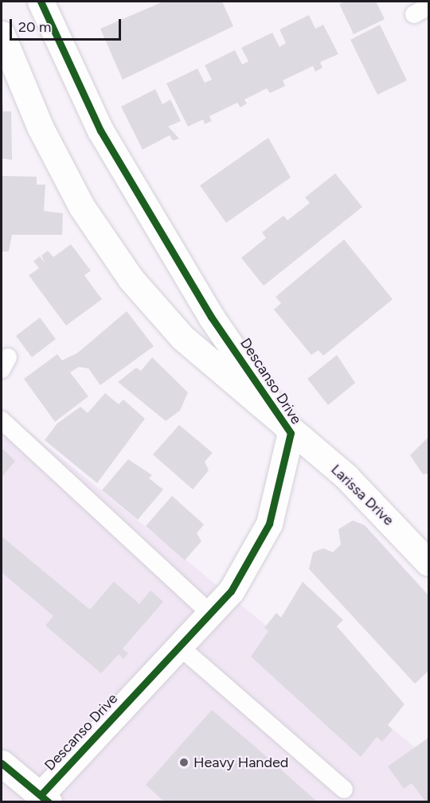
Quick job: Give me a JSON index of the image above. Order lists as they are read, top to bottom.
{
  "streets": {
    "street": ["Descanso Drive", "Larissa Drive"]
  },
  "crossings": [
    ["Descanso Drive", "Larissa Drive"]
  ],
  "places": ["Heavy Handed"],
  "scale_bar": "20 m"
}
